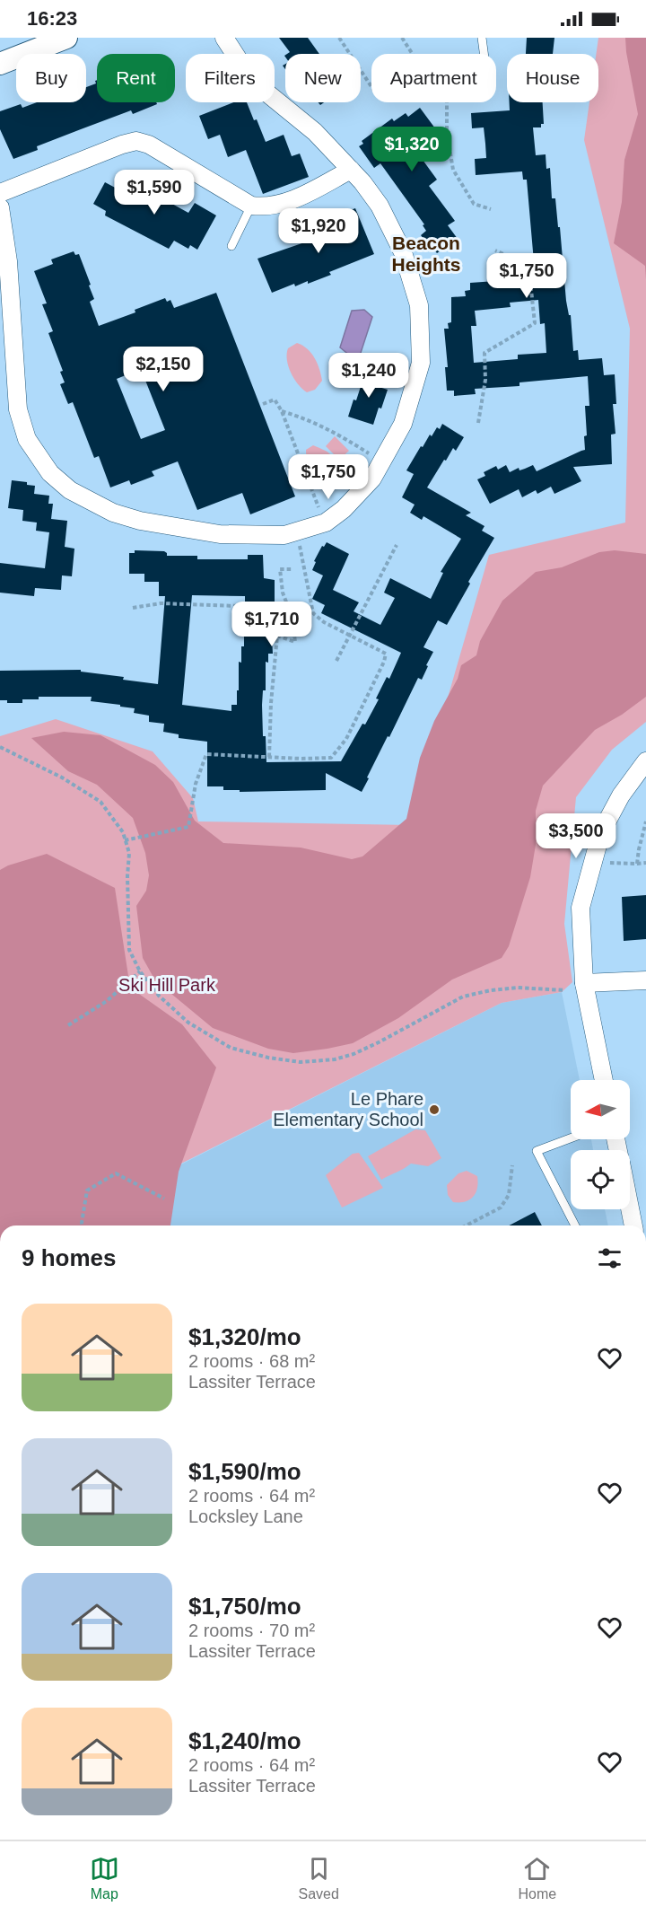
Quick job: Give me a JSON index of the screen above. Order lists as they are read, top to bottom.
{
  "districts": ["Beacon Heights"],
  "parks": ["Ski Hill Park"],
  "places": ["Le Phare Elementary School"],
  "north": "left",
  "page": {
    "status": "16:23",
    "chip": [
      "Buy",
      "Rent",
      "Filters",
      "New",
      "Apartment",
      "House"
    ],
    "price": [
      "$1,320",
      "$1,590",
      "$1,920",
      "$1,750",
      "$2,150",
      "$1,240",
      "$1,750",
      "$1,710",
      "$3,500"
    ],
    "heading": "9 homes",
    "list": [
      {
        "name": "$1,320/mo",
        "note": "2 rooms · 68 m² · Lassiter Terrace"
      },
      {
        "name": "$1,590/mo",
        "note": "2 rooms · 64 m² · Locksley Lane"
      },
      {
        "name": "$1,750/mo",
        "note": "2 rooms · 70 m² · Lassiter Terrace"
      },
      {
        "name": "$1,240/mo",
        "note": "2 rooms · 64 m² · Lassiter Terrace"
      }
    ],
    "tabs": ["Map", "Saved", "Home"]
  }
}
